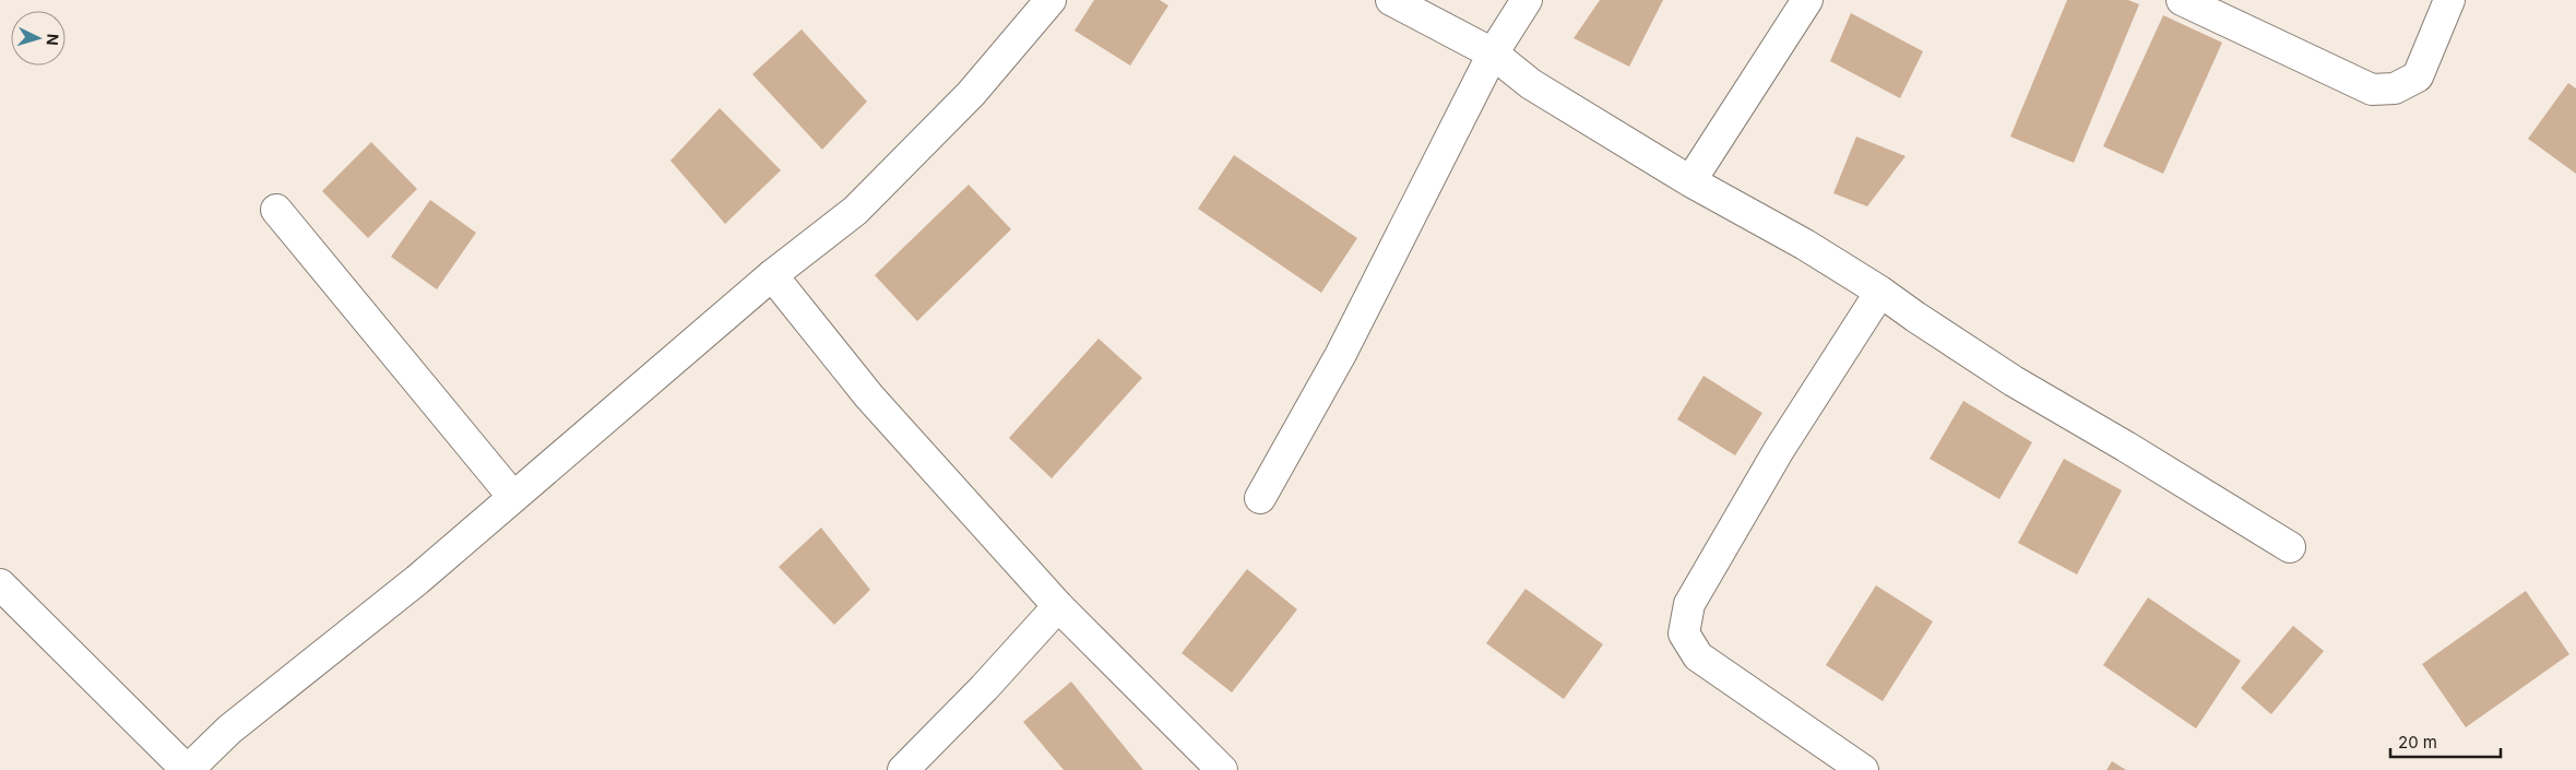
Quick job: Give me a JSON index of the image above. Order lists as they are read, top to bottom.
{
  "scale_bar": "20 m",
  "north": "right"
}
